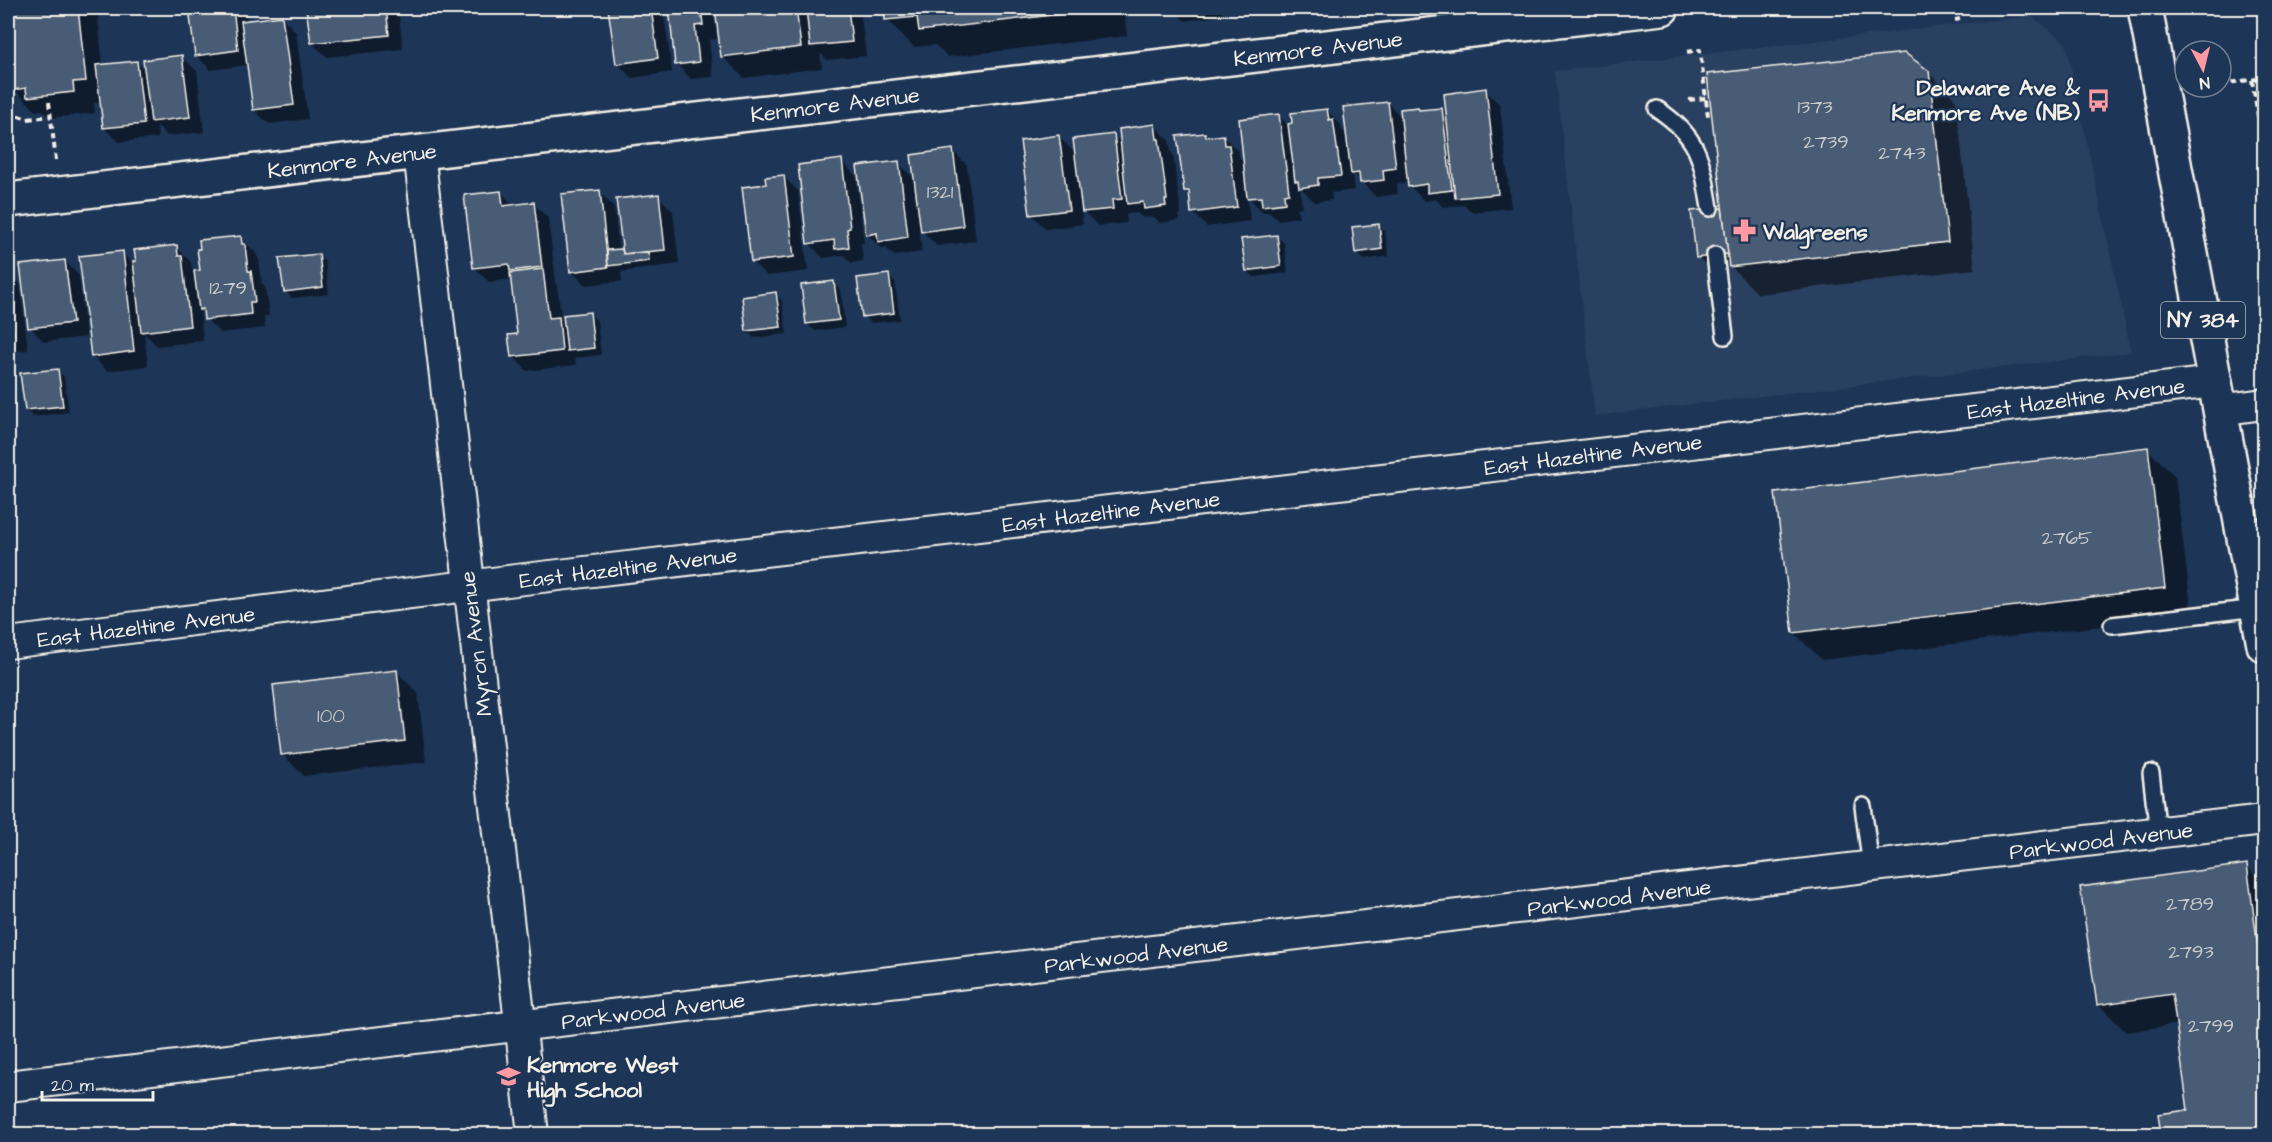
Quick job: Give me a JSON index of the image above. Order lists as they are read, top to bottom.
{
  "streets": {
    "main road": ["Kenmore Avenue", "NY 384"],
    "street": ["East Hazeltine Avenue", "Myron Avenue", "Parkwood Avenue"]
  },
  "crossings": [
    ["Kenmore Avenue", "Myron Avenue"],
    ["NY 384", "East Hazeltine Avenue"],
    ["East Hazeltine Avenue", "Myron Avenue"],
    ["Myron Avenue", "Parkwood Avenue"]
  ],
  "places": {
    "bus stop": ["Delaware Ave & Kenmore Ave (NB)"],
    "pharmacy": ["Walgreens"],
    "school or university": ["Kenmore West High School"]
  },
  "house_numbers": [
    "1373",
    "2739",
    "2743",
    "1321",
    "1279",
    "2765",
    "100",
    "2789",
    "2793",
    "2799"
  ],
  "scale_bar": "20 m",
  "north": "bottom"
}
